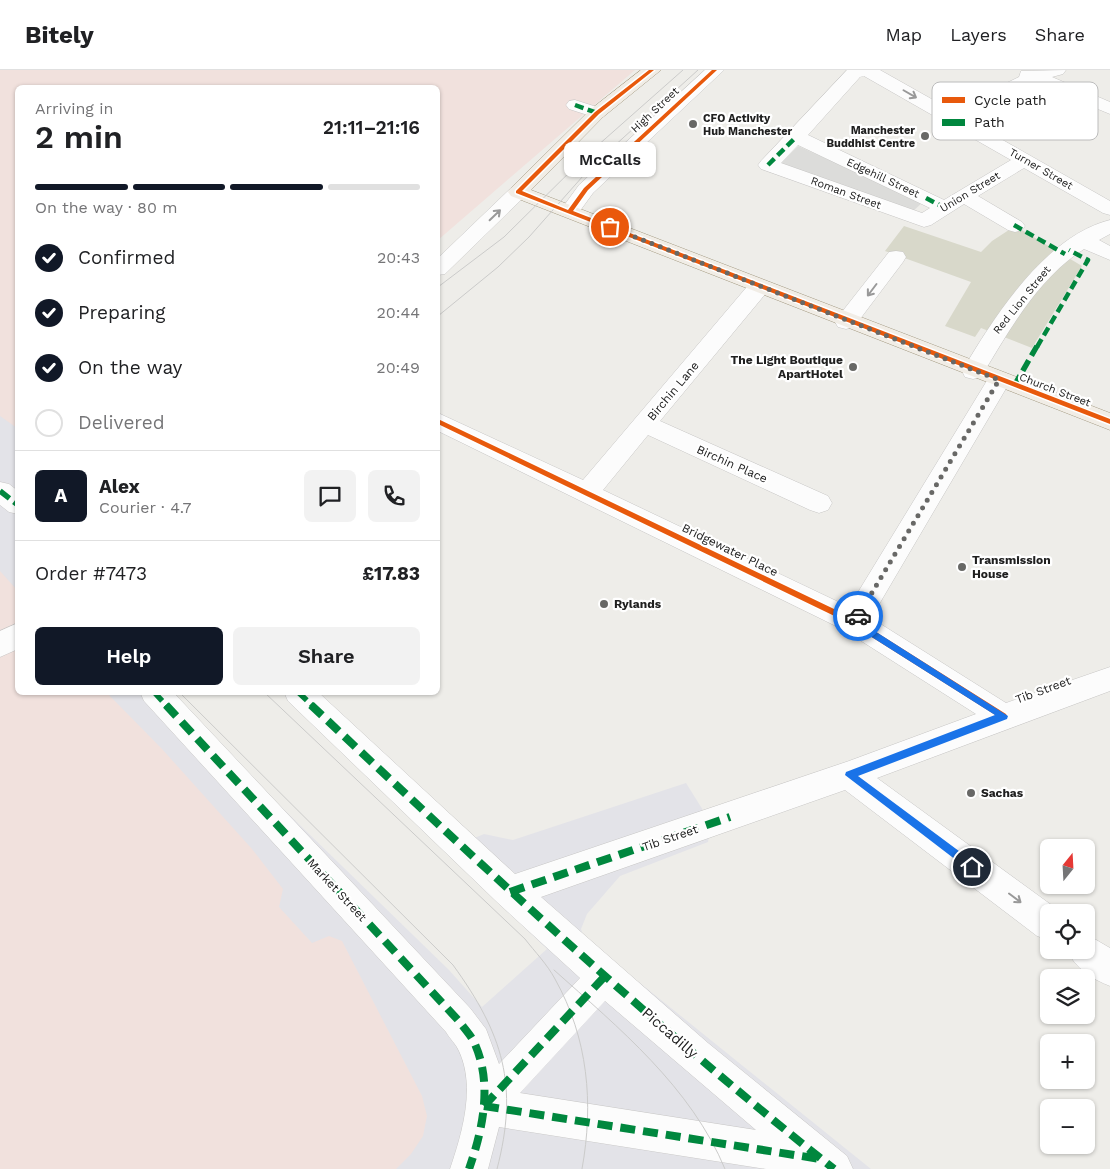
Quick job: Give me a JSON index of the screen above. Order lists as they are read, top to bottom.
{
  "streets": {
    "main road": ["Church Street"],
    "street": [
      "High Street",
      "Turner Street",
      "Edgehill Street",
      "Union Street",
      "Roman Street",
      "Red Lion Street",
      "Birchin Lane",
      "Birchin Place",
      "Bridgewater Place",
      "Tib Street",
      "Market Street",
      "Piccadilly"
    ]
  },
  "crossings": [
    ["High Street", "Church Street"],
    ["Turner Street", "Union Street"],
    ["Edgehill Street", "Union Street"],
    ["Edgehill Street", "Roman Street"],
    ["Union Street", "Roman Street"],
    ["Red Lion Street", "Church Street"],
    ["Church Street", "Birchin Lane"],
    ["Birchin Lane", "Birchin Place"],
    ["Birchin Lane", "Bridgewater Place"],
    ["Bridgewater Place", "Tib Street"],
    ["Tib Street", "Piccadilly"]
  ],
  "one_way": ["Turner Street"],
  "places": [
    "CFO Activity Hub Manchester",
    "Manchester Buddhist Centre",
    "McCalls",
    "The Light Boutique ApartHotel",
    "Transmission House",
    "Rylands",
    "Sachas"
  ],
  "legend": ["Cycle path", "Path"],
  "north": "top",
  "page": {
    "header": "Bitely",
    "nav": ["Map", "Layers", "Share"],
    "heading": ["2 min", "Arriving in", "21:11–21:16"],
    "panel": [
      "Alex",
      "Courier · 4.7",
      "Order #7473",
      "£17.83"
    ],
    "bubble": "McCalls",
    "bar": "On the way · 80 m",
    "list": [
      ["Confirmed", "20:43"],
      ["Preparing", "20:44"],
      ["On the way", "20:49"],
      "Delivered"
    ],
    "round": "A",
    "buttons": ["Help", "Share"],
    "map_buttons": ["+", "−"]
  }
}
